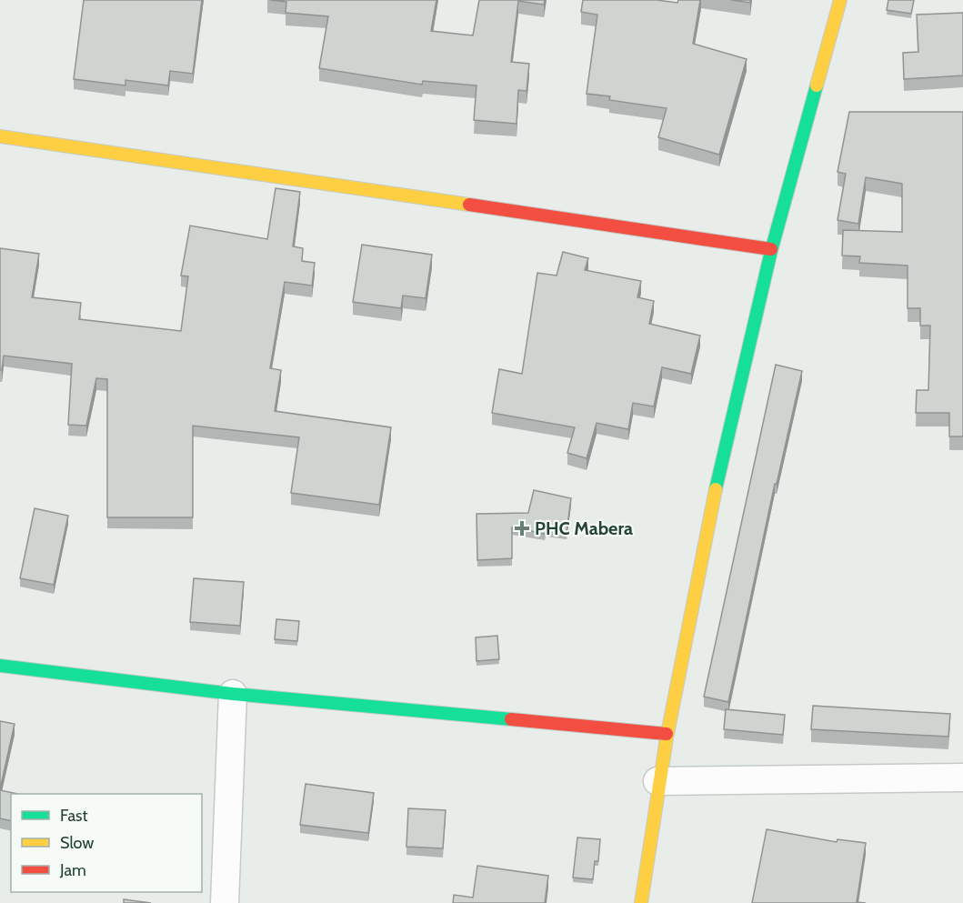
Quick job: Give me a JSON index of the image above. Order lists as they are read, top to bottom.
{
  "places": {
    "health": ["PHC Mabera"]
  },
  "legend": ["Fast", "Slow", "Jam"]
}
